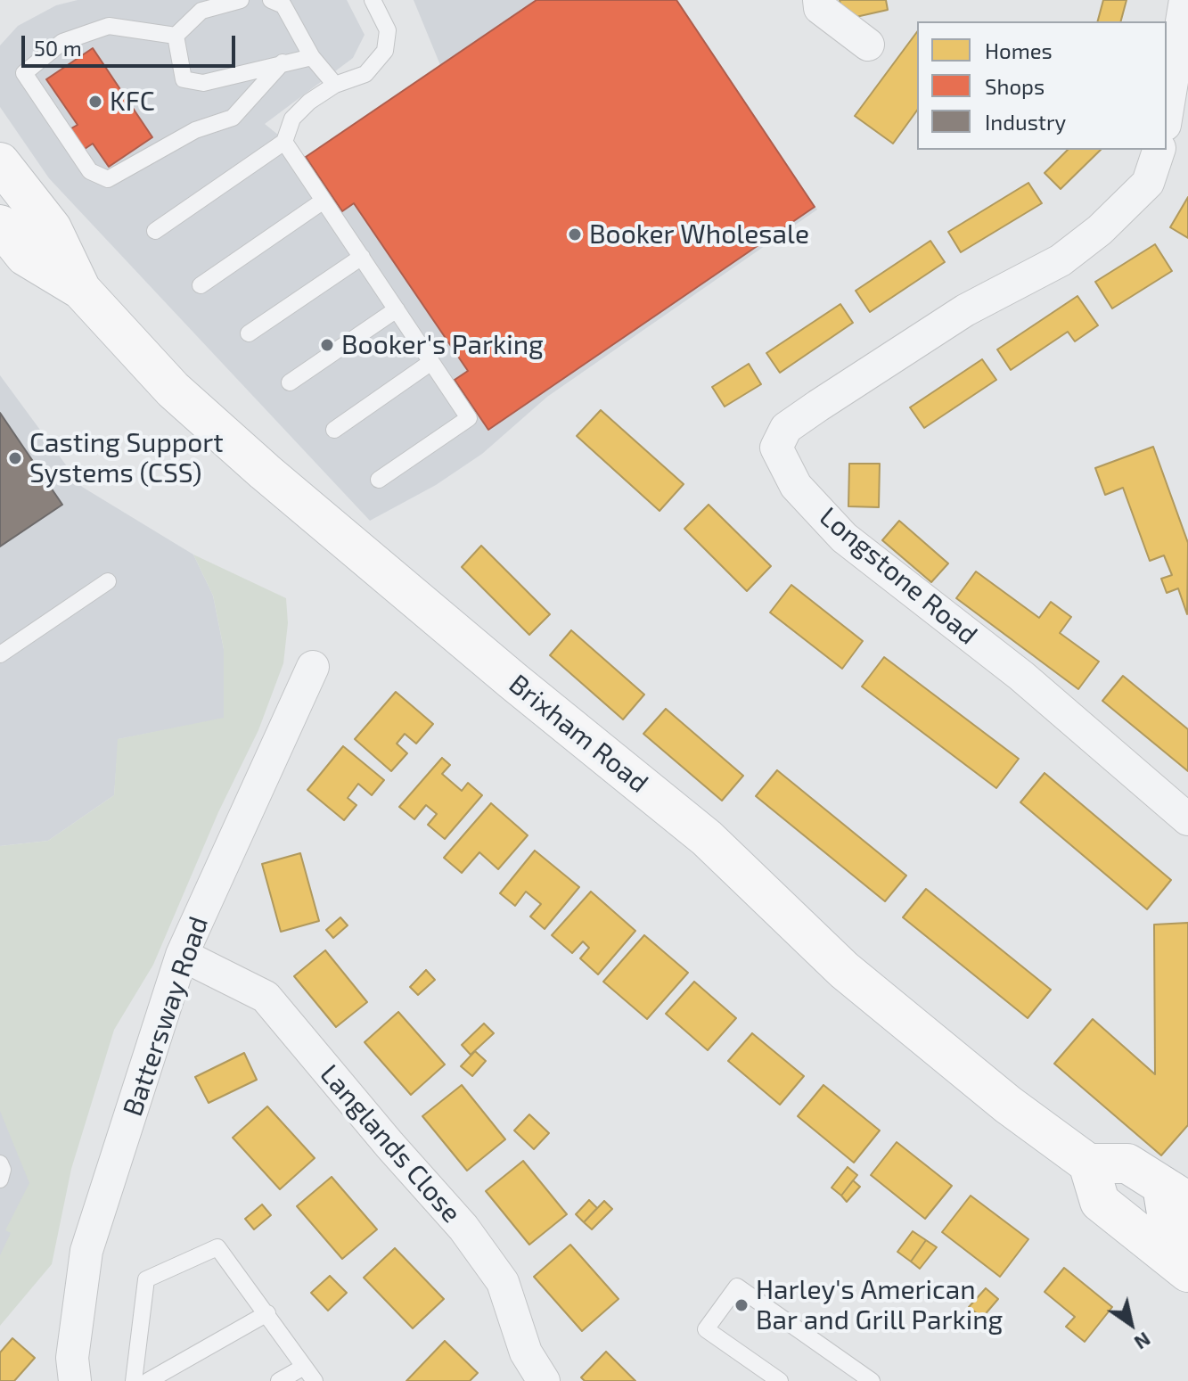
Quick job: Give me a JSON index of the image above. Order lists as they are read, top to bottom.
{
  "streets": {
    "main road": ["Brixham Road"],
    "street": ["Longstone Road", "Battersway Road", "Langlands Close"]
  },
  "crossings": [
    ["Battersway Road", "Langlands Close"]
  ],
  "places": [
    "KFC",
    "Booker Wholesale",
    "Booker's Parking",
    "Casting Support Systems (CSS)",
    "Harley's American Bar and Grill Parking"
  ],
  "legend": ["Homes", "Shops", "Industry"],
  "scale_bar": "50 m",
  "north": "bottom right"
}
